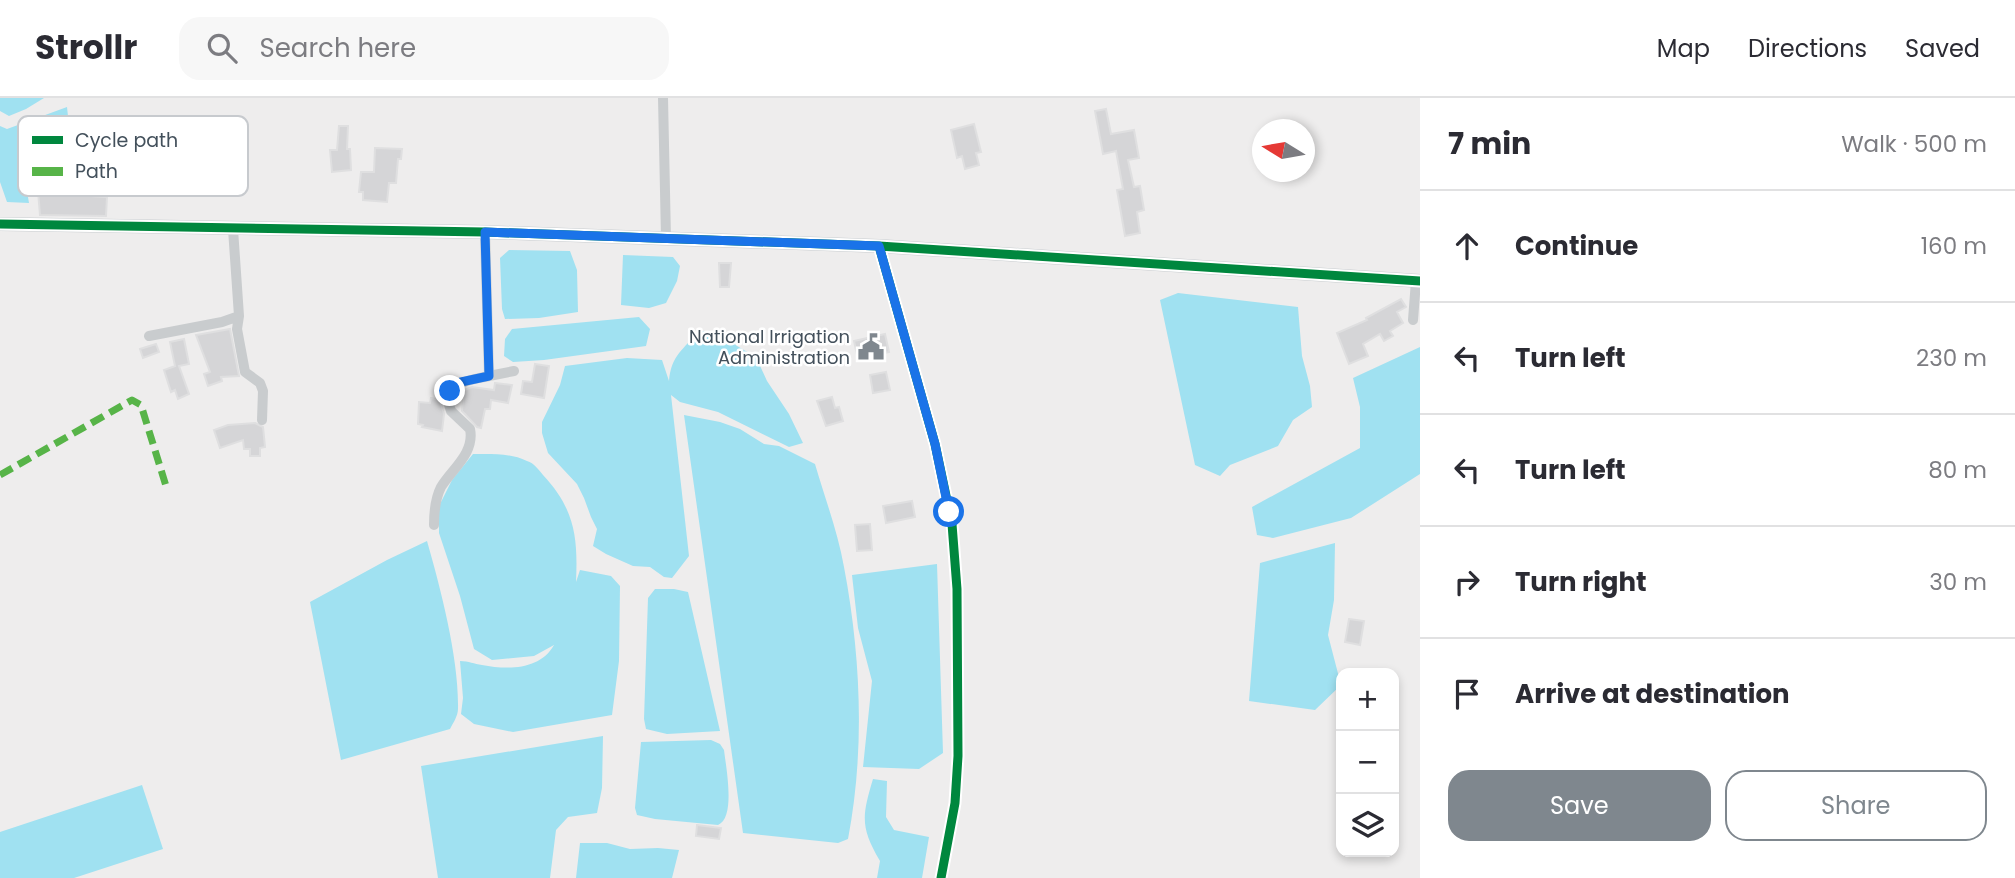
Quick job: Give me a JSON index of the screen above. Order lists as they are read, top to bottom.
{
  "places": {
    "public building": ["National Irrigation Administration"]
  },
  "legend": ["Cycle path", "Path"],
  "north": "left",
  "page": {
    "header": "Strollr",
    "search": "Search here",
    "nav": ["Map", "Directions", "Saved"],
    "heading": ["7 min", "Walk · 500 m"],
    "list": [
      ["Continue", "160 m"],
      ["Turn left", "230 m"],
      ["Turn left", "80 m"],
      ["Turn right", "30 m"],
      "Arrive at destination"
    ],
    "map_buttons": ["+", "−"],
    "buttons": ["Save", "Share"]
  }
}
